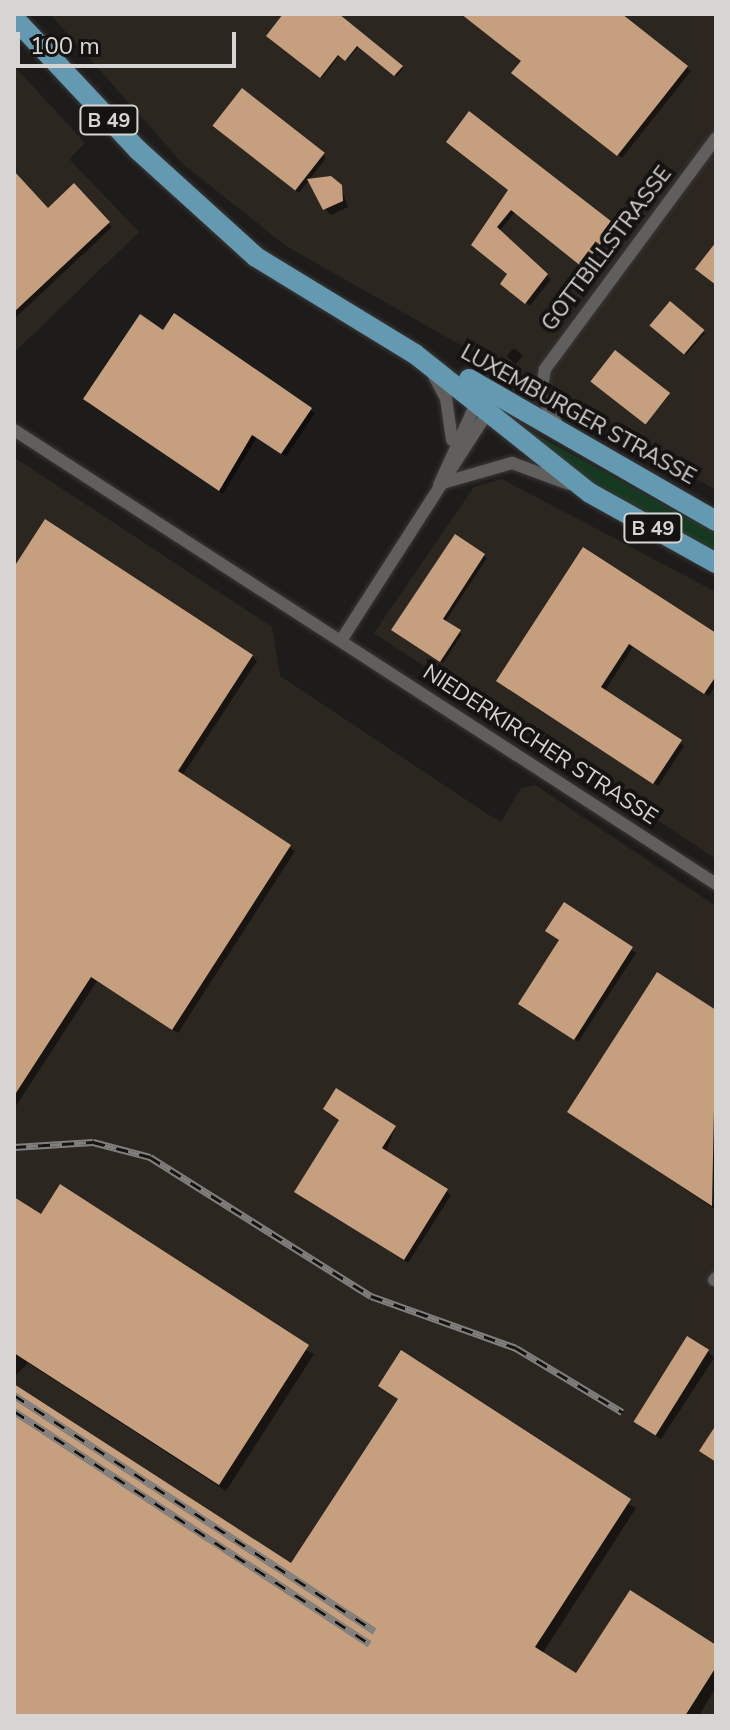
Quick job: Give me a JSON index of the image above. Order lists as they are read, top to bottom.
{
  "streets": {
    "main road": ["B 49", "LUXEMBURGER STRASSE"],
    "street": ["GOTTBILLSTRASSE", "NIEDERKIRCHER STRASSE"]
  },
  "crossings": [
    ["GOTTBILLSTRASSE", "LUXEMBURGER STRASSE"]
  ],
  "scale_bar": "100 m"
}
